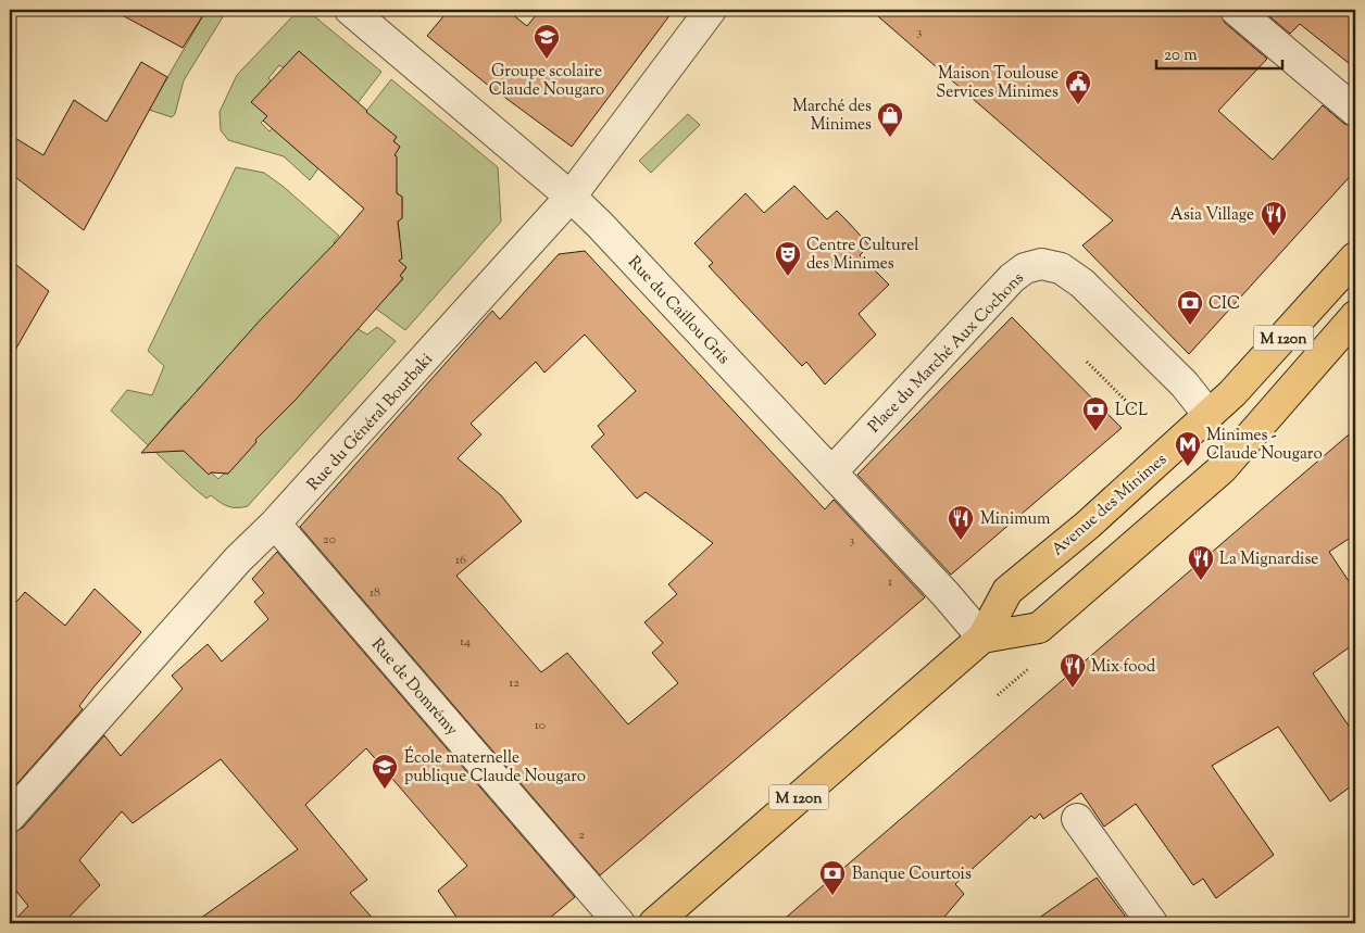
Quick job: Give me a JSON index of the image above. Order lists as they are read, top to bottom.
{
  "streets": {
    "main road": ["M 120n", "Avenue des Minimes"],
    "street": [
      "Rue du Caillou Gris",
      "Place du Marché Aux Cochons",
      "Rue du Général Bourbaki",
      "Rue de Domrémy"
    ]
  },
  "crossings": [
    ["Rue du Caillou Gris", "M 120n"],
    ["Rue du Caillou Gris", "Place du Marché Aux Cochons"],
    ["Rue du Caillou Gris", "Rue du Général Bourbaki"],
    ["Rue du Caillou Gris", "Avenue des Minimes"],
    ["M 120n", "Avenue des Minimes"],
    ["Place du Marché Aux Cochons", "Avenue des Minimes"],
    ["Rue du Général Bourbaki", "Rue de Domrémy"]
  ],
  "places": {
    "school or university": ["Groupe scolaire Claude Nougaro", "École maternelle publique Claude Nougaro"],
    "public building": ["Maison Toulouse Services Minimes"],
    "shop": ["Marché des Minimes"],
    "restaurant": [
      "Asia Village",
      "Minimum",
      "La Mignardise",
      "Mix food"
    ],
    "theatre": ["Centre Culturel des Minimes"],
    "bank": ["CIC", "LCL", "Banque Courtois"],
    "metro station": ["Minimes - Claude Nougaro"]
  },
  "house_numbers": [
    "3",
    "20",
    "3",
    "16",
    "1",
    "18",
    "14",
    "12",
    "10",
    "2"
  ],
  "scale_bar": "20 m"
}
